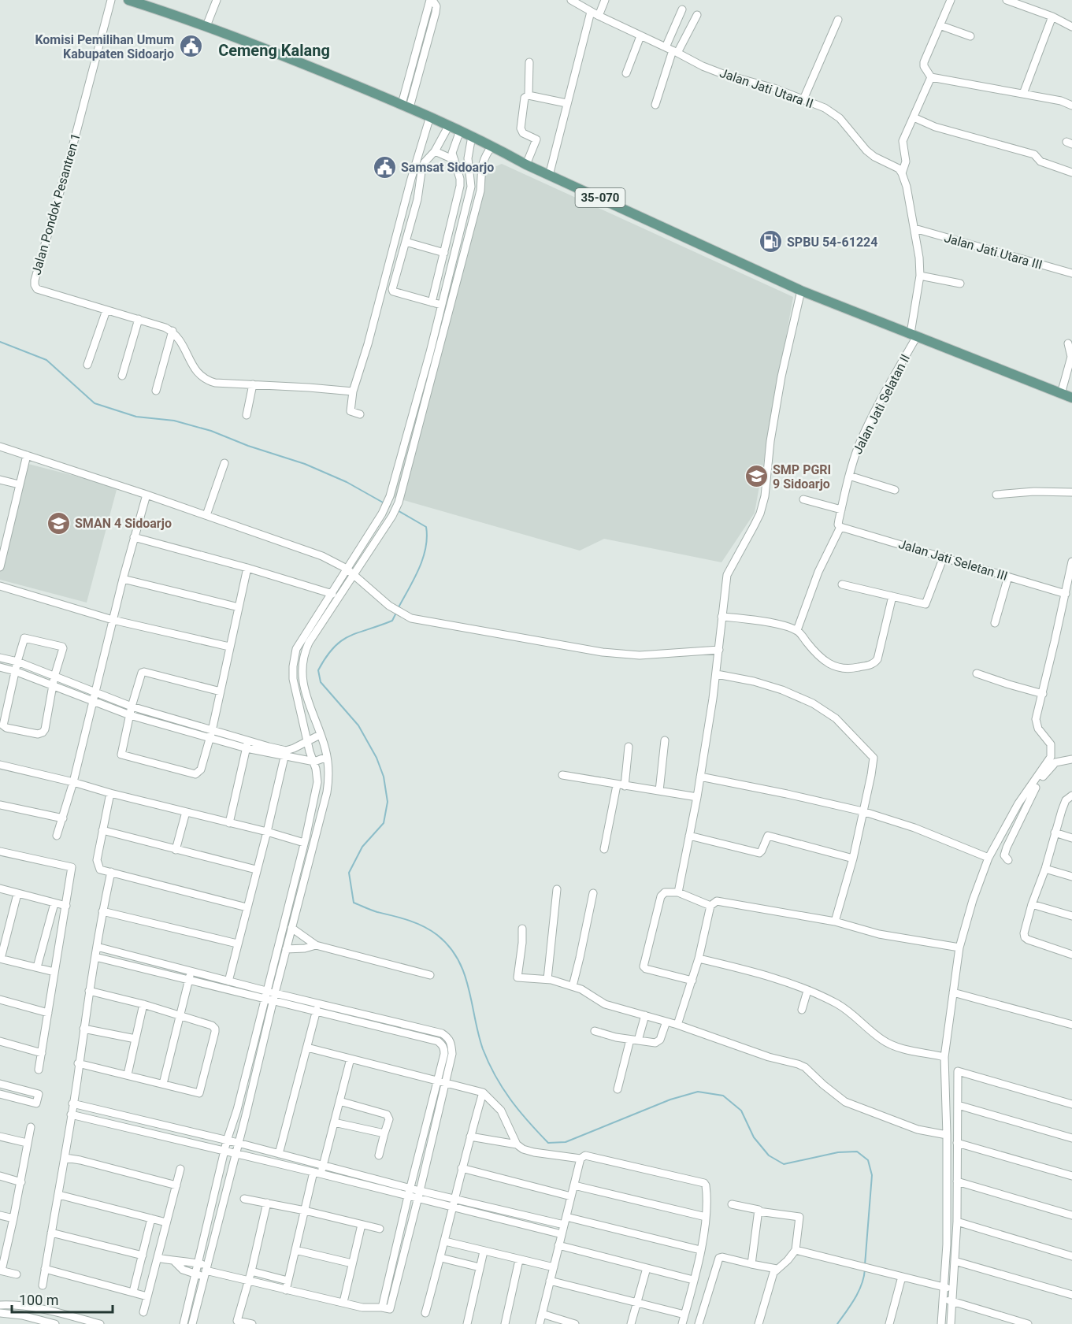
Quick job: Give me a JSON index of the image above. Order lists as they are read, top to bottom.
{
  "streets": {
    "main road": ["35-070"],
    "street": [
      "Jalan Jati Utara II",
      "Jalan Pondok Pesantren 1",
      "Jalan Jati Utara III",
      "Jalan Jati Selatan II",
      "Jalan Jati Seletan III"
    ]
  },
  "crossings": [
    ["35-070", "Jalan Jati Selatan II"],
    ["Jalan Jati Selatan II", "Jalan Jati Seletan III"]
  ],
  "districts": ["Cemeng Kalang"],
  "places": {
    "public building": ["Komisi Pemilihan Umum Kabupaten Sidoarjo", "Samsat Sidoarjo"],
    "fuel station": ["SPBU 54-61224"],
    "school or university": ["SMP PGRI 9 Sidoarjo", "SMAN 4 Sidoarjo"]
  },
  "scale_bar": "100 m"
}
